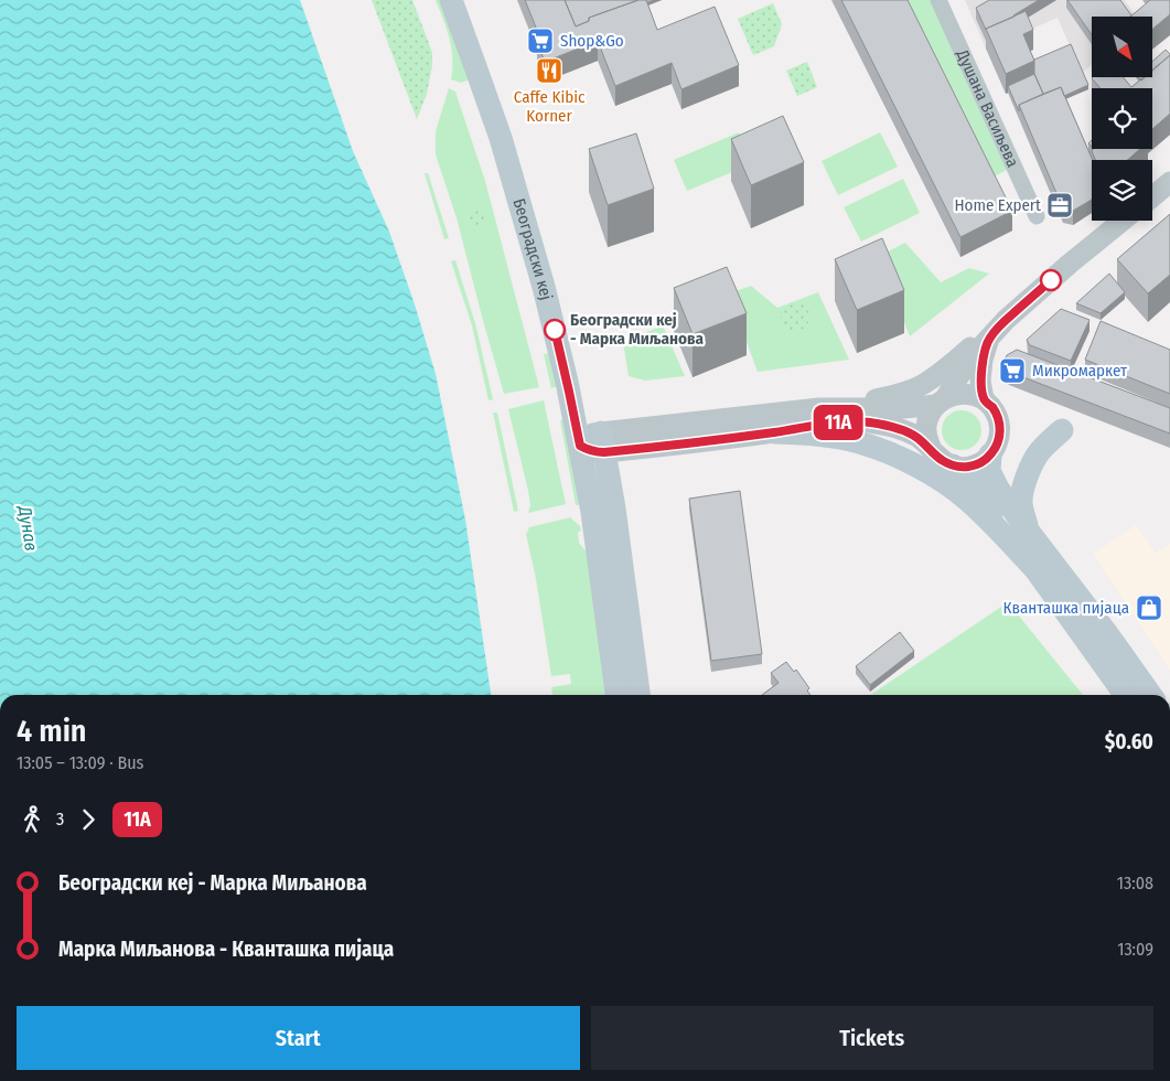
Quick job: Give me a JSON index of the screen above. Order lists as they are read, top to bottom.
{
  "streets": {
    "main road": ["Београдски кеј"],
    "street": ["Душана Васиљева"]
  },
  "water": ["Дунав"],
  "places": {
    "supermarket": ["Shop&Go", "Микромаркет"],
    "restaurant": ["Caffe Kibic Korner"],
    "office": ["Home Expert"],
    "other": ["Београдски кеј - Марка Миљанова"],
    "shop": ["Кванташка пијаца"]
  },
  "lines": ["bus line 11A"],
  "north": "bottom right",
  "page": {
    "on_map": "11A",
    "heading": ["4 min", "13:05 – 13:09 · Bus", "$0.60"],
    "legs": ["3", "11A"],
    "list": [
      {
        "name": "Београдски кеј - Марка Миљанова",
        "value": "13:08"
      },
      {
        "name": "Марка Миљанова - Кванташка пијаца",
        "value": "13:09"
      }
    ],
    "buttons": ["Start", "Tickets"]
  }
}
